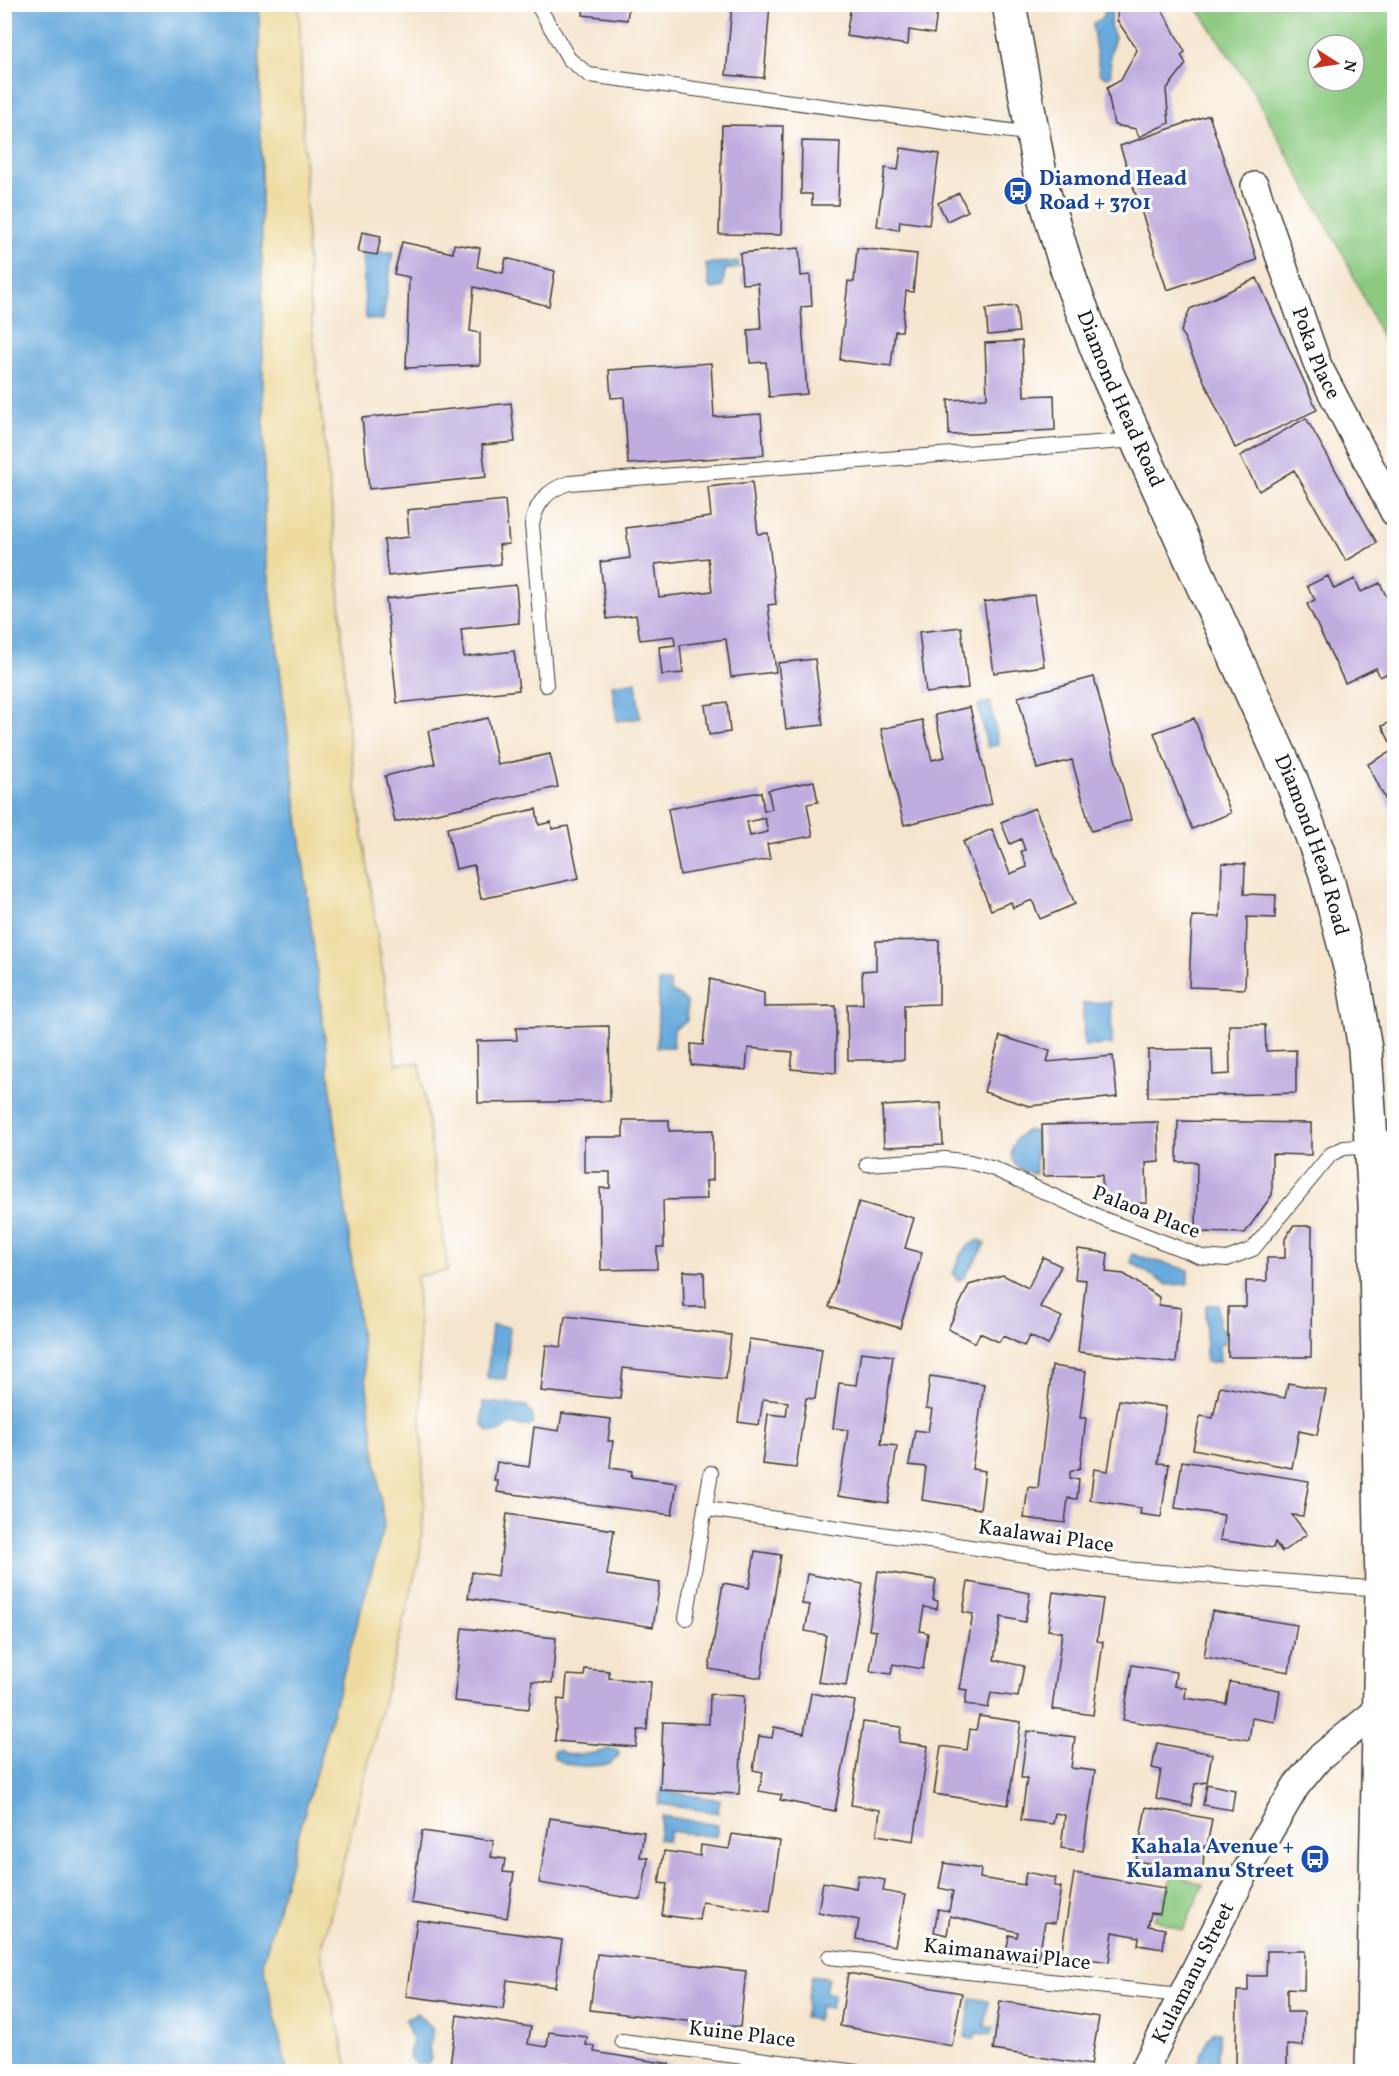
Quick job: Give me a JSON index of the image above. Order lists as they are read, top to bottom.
{
  "streets": {
    "street": ["Poka Place", "Diamond Head Road", "Kulamanu Street"],
    "lane": [
      "Palaoa Place",
      "Kaalawai Place",
      "Kaimanawai Place",
      "Kuine Place"
    ]
  },
  "crossings": [
    ["Diamond Head Road", "Palaoa Place"],
    ["Diamond Head Road", "Kaalawai Place"],
    ["Diamond Head Road", "Kulamanu Street"],
    ["Kaimanawai Place", "Kulamanu Street"]
  ],
  "places": {
    "bus stop": ["Diamond Head Road + 3701", "Kahala Avenue + Kulamanu Street"]
  },
  "north": "right"
}
